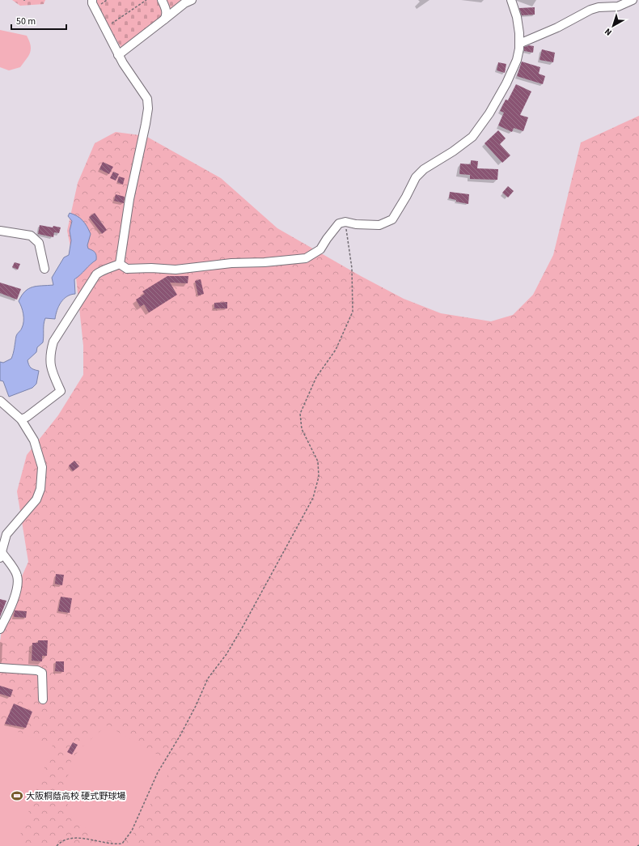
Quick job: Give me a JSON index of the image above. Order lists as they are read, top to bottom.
{
  "places": {
    "sports": ["大阪桐蔭高校 硬式野球場"]
  },
  "scale_bar": "50 m",
  "north": "bottom left"
}
